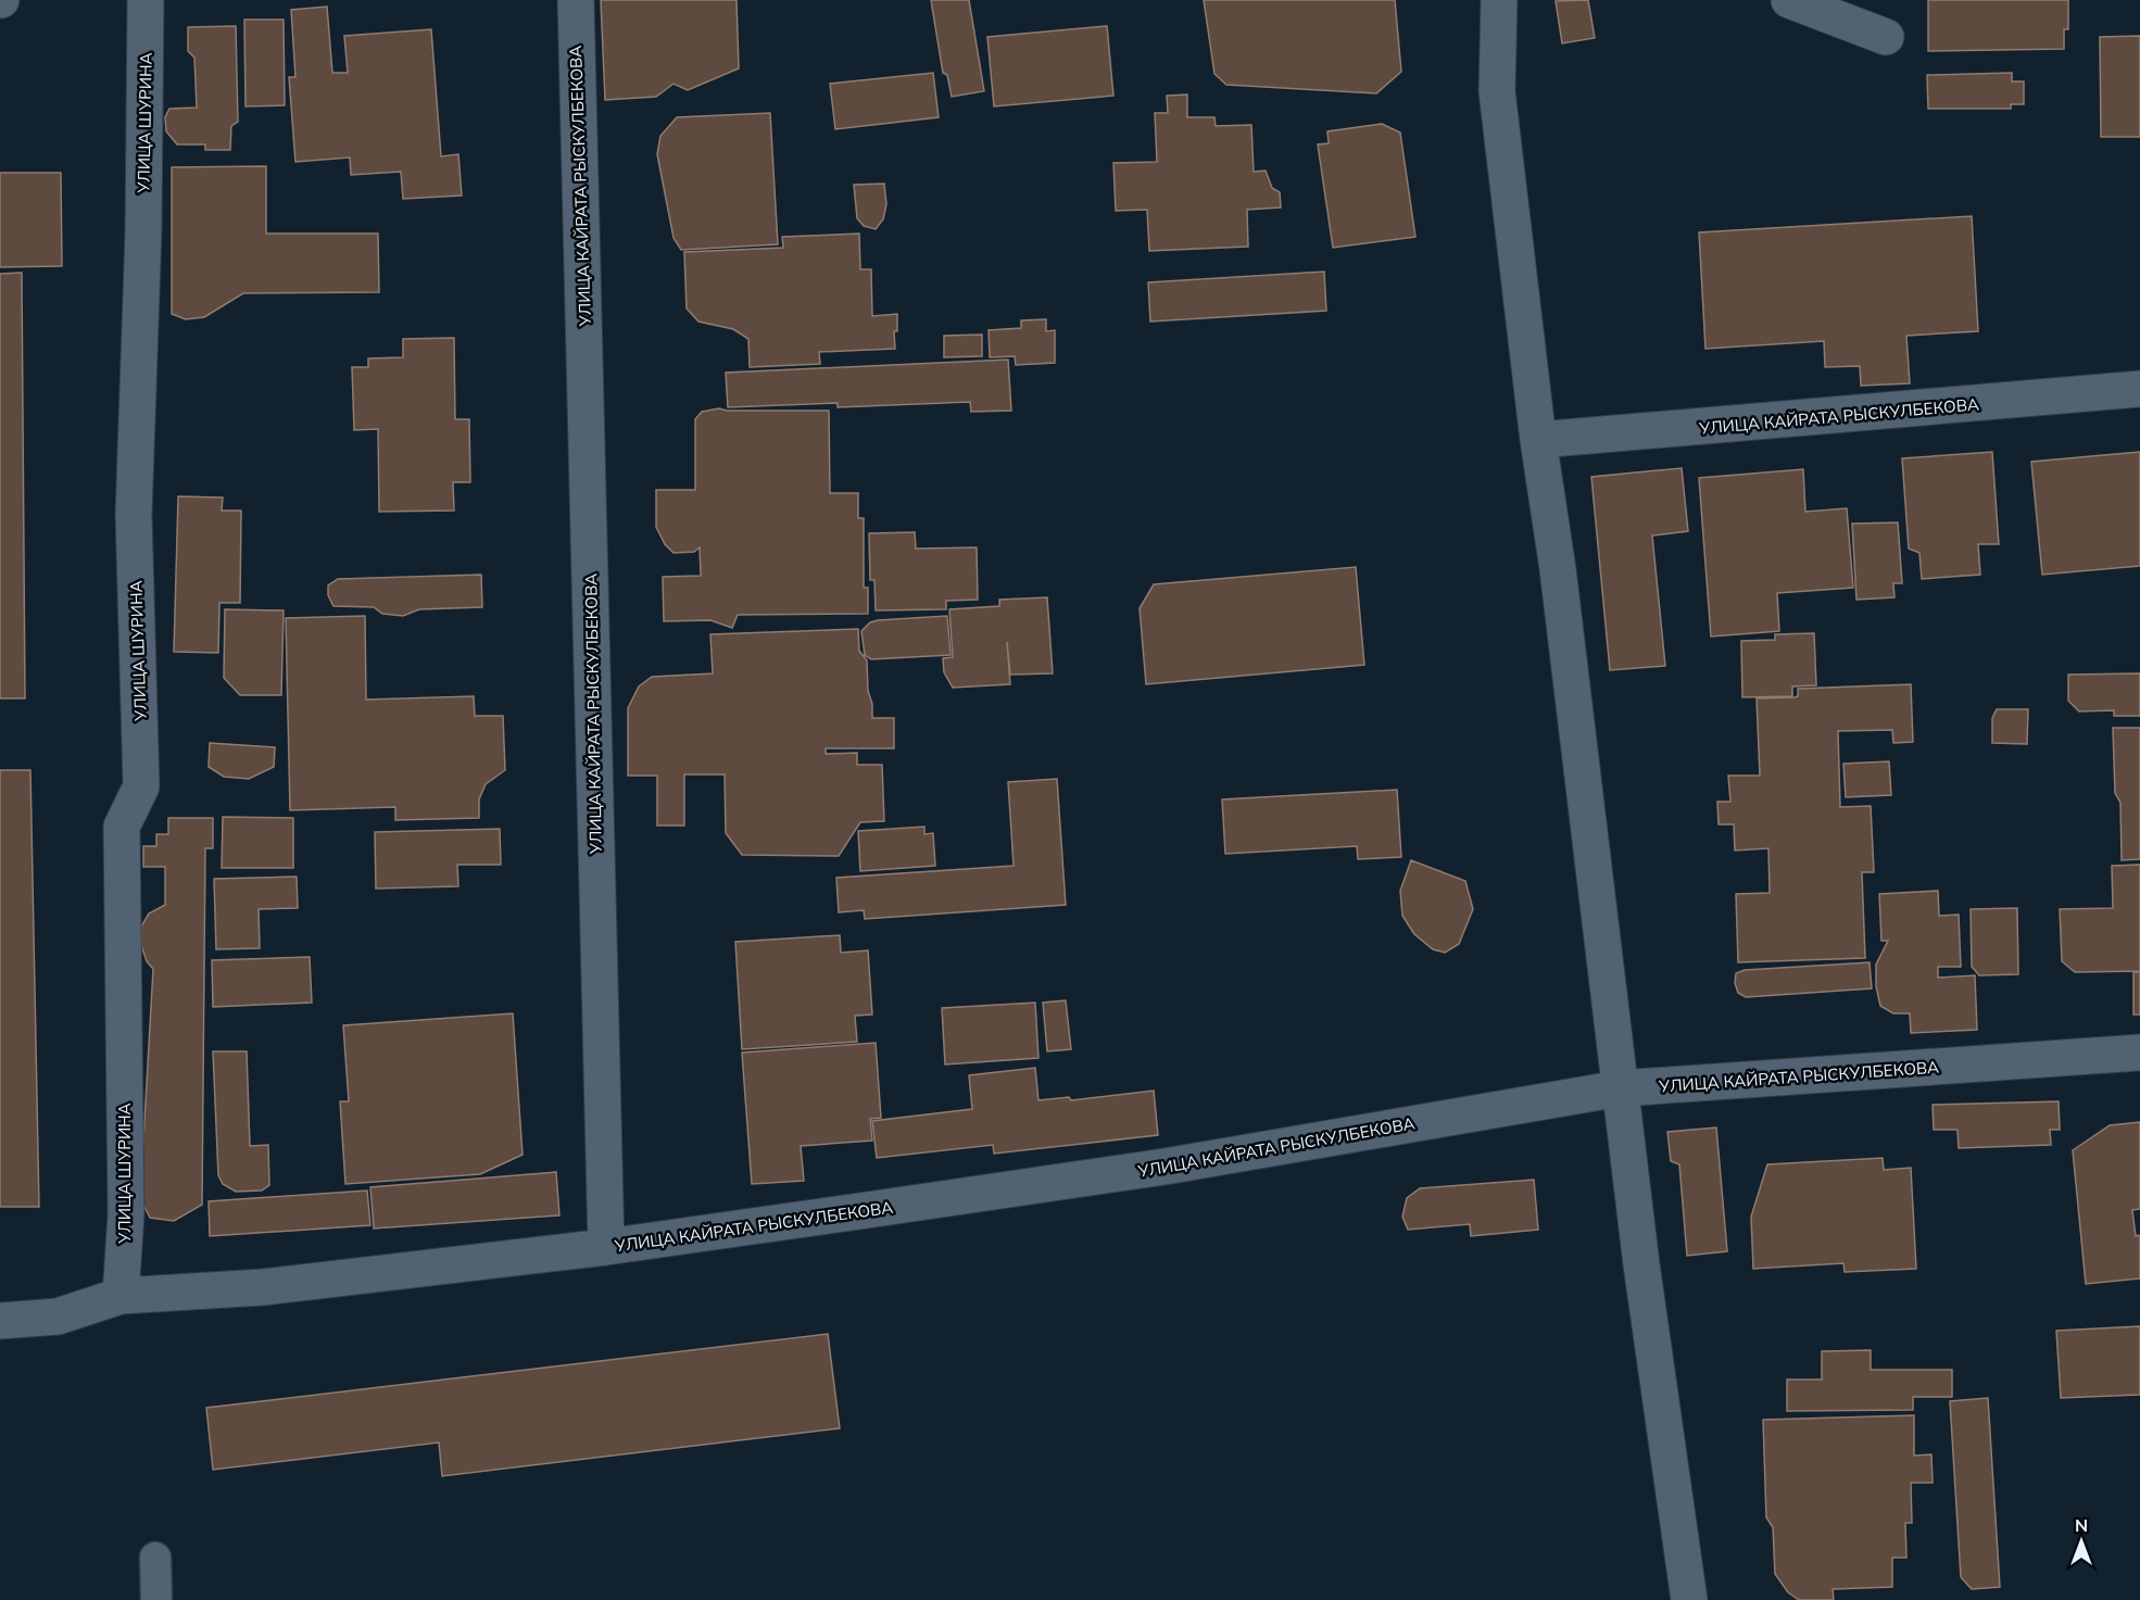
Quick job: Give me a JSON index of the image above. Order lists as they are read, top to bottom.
{
  "streets": {
    "street": ["УЛИЦА ШУРИНА", "УЛИЦА КАЙРАТА РЫСКУЛБЕКОВА"]
  },
  "north": "top"
}
